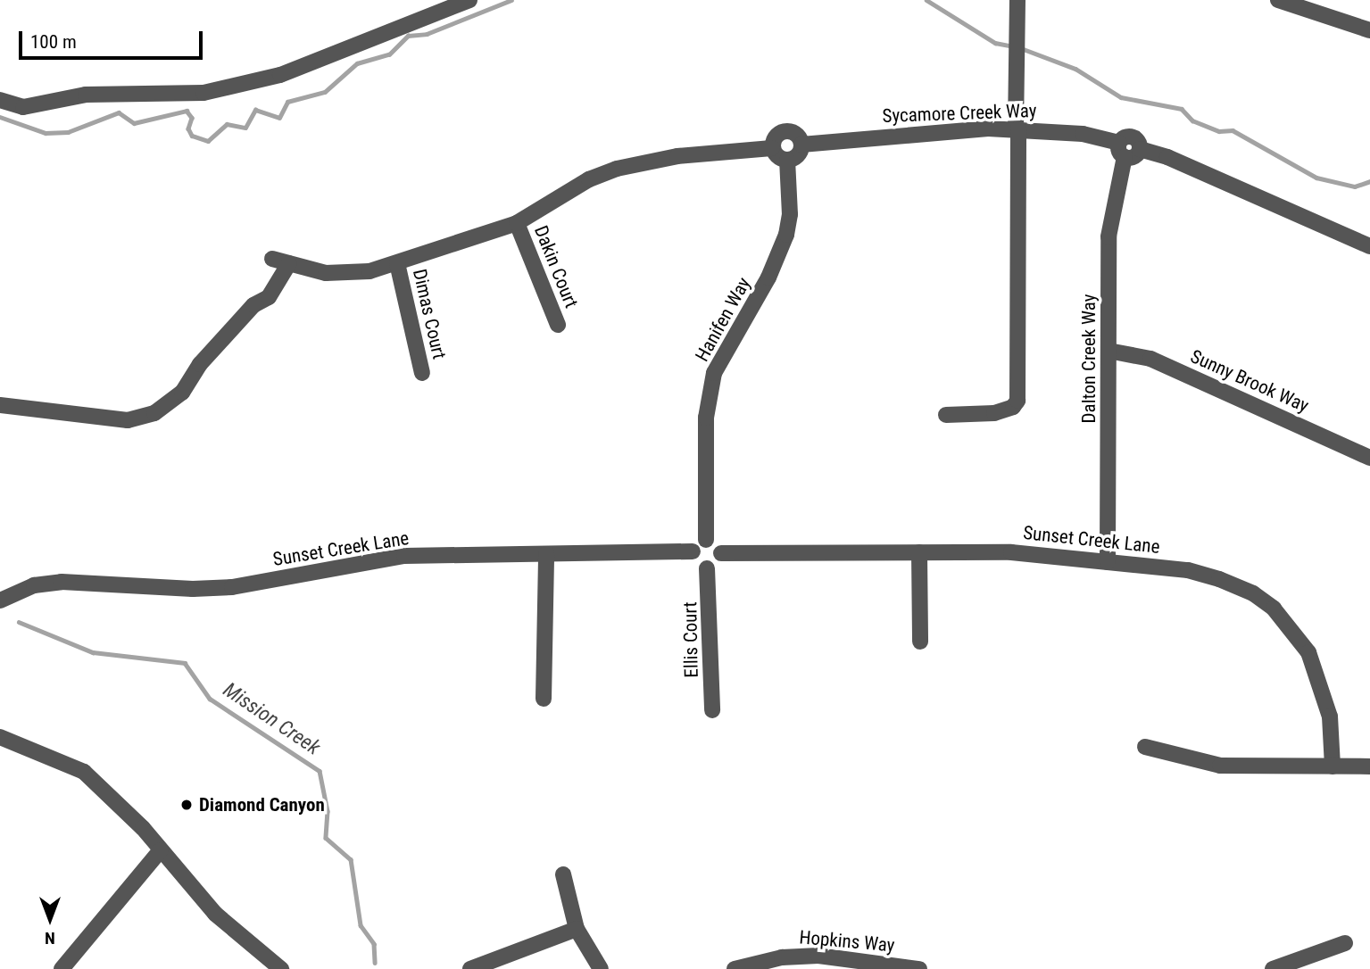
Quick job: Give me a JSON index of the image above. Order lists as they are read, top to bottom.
{
  "streets": {
    "street": [
      "Sycamore Creek Way",
      "Dakin Court",
      "Dimas Court",
      "Hanifen Way",
      "Dalton Creek Way",
      "Sunny Brook Way",
      "Sunset Creek Lane",
      "Ellis Court",
      "Hopkins Way"
    ]
  },
  "crossings": [
    ["Sycamore Creek Way", "Hanifen Way"],
    ["Sycamore Creek Way", "Dalton Creek Way"],
    ["Hanifen Way", "Sunset Creek Lane"],
    ["Hanifen Way", "Ellis Court"],
    ["Dalton Creek Way", "Sunny Brook Way"],
    ["Dalton Creek Way", "Sunset Creek Lane"],
    ["Sunset Creek Lane", "Ellis Court"]
  ],
  "water": ["Mission Creek"],
  "places": ["Diamond Canyon"],
  "scale_bar": "100 m",
  "north": "bottom"
}
